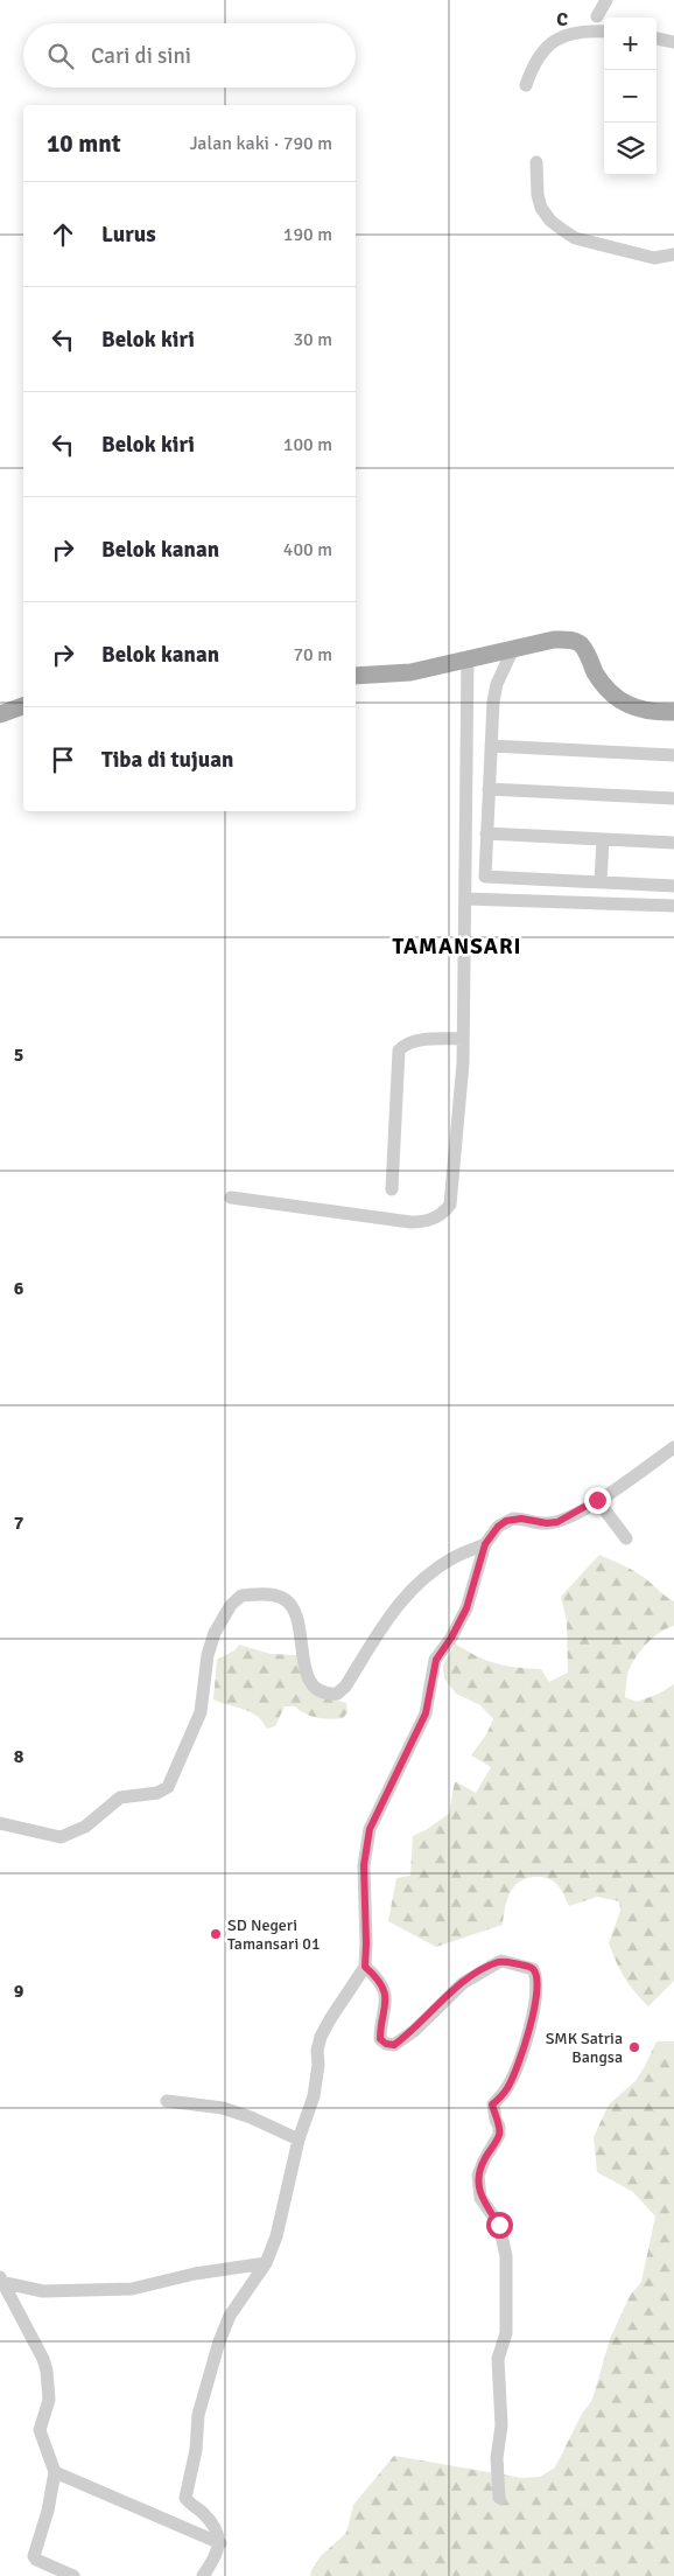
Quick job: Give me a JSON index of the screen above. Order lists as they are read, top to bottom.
{
  "districts": ["TAMANSARI"],
  "places": ["SD Negeri Tamansari 01", "SMK Satria Bangsa"],
  "page": {
    "map_buttons": ["+", "−"],
    "search": "Cari di sini",
    "heading": ["10 mnt", "Jalan kaki · 790 m"],
    "list": [
      ["Lurus", "190 m"],
      ["Belok kiri", "30 m"],
      ["Belok kiri", "100 m"],
      ["Belok kanan", "400 m"],
      ["Belok kanan", "70 m"],
      "Tiba di tujuan"
    ]
  },
  "grid": {
    "columns": ["C"],
    "rows": [
      "5",
      "6",
      "7",
      "8",
      "9"
    ]
  }
}
